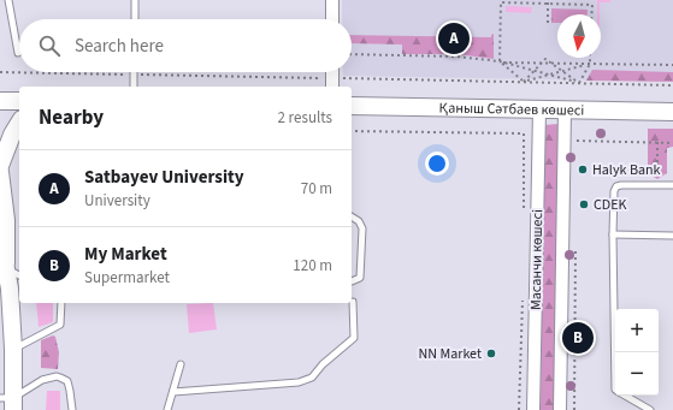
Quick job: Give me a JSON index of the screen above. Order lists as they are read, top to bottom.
{
  "streets": {
    "main road": ["Қаныш Сәтбаев көшесі"],
    "street": ["Масанчи көшесі"]
  },
  "crossings": [
    ["Қаныш Сәтбаев көшесі", "Масанчи көшесі"]
  ],
  "places": ["Halyk Bank", "CDEK", "NN Market"],
  "north": "bottom",
  "page": {
    "search": "Search here",
    "pins": ["A", "B"],
    "heading": ["Nearby", "2 results"],
    "list": [
      {
        "mark": "A",
        "name": "Satbayev University",
        "note": "University",
        "value": "70 m"
      },
      {
        "mark": "B",
        "name": "My Market",
        "note": "Supermarket",
        "value": "120 m"
      }
    ],
    "map_buttons": ["+", "−"]
  }
}
